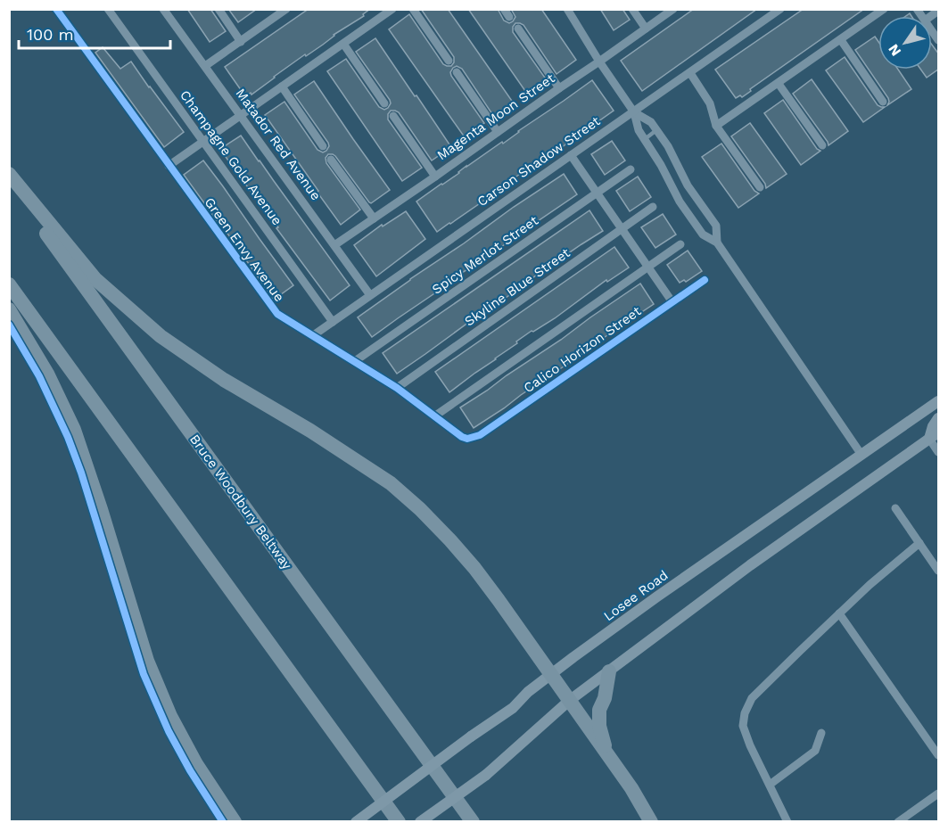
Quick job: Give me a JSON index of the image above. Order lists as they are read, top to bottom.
{
  "streets": {
    "highway": ["Bruce Woodbury Beltway"],
    "main road": ["Losee Road"],
    "street": [
      "Magenta Moon Street",
      "Matador Red Avenue",
      "Champagne Gold Avenue",
      "Carson Shadow Street",
      "Green Envy Avenue",
      "Spicy Merlot Street",
      "Skyline Blue Street",
      "Calico Horizon Street"
    ]
  },
  "crossings": [
    ["Magenta Moon Street", "Matador Red Avenue"],
    ["Matador Red Avenue", "Carson Shadow Street"],
    ["Champagne Gold Avenue", "Carson Shadow Street"],
    ["Carson Shadow Street", "Green Envy Avenue"],
    ["Green Envy Avenue", "Spicy Merlot Street"],
    ["Green Envy Avenue", "Skyline Blue Street"],
    ["Green Envy Avenue", "Calico Horizon Street"]
  ],
  "scale_bar": "100 m",
  "north": "bottom left"
}
